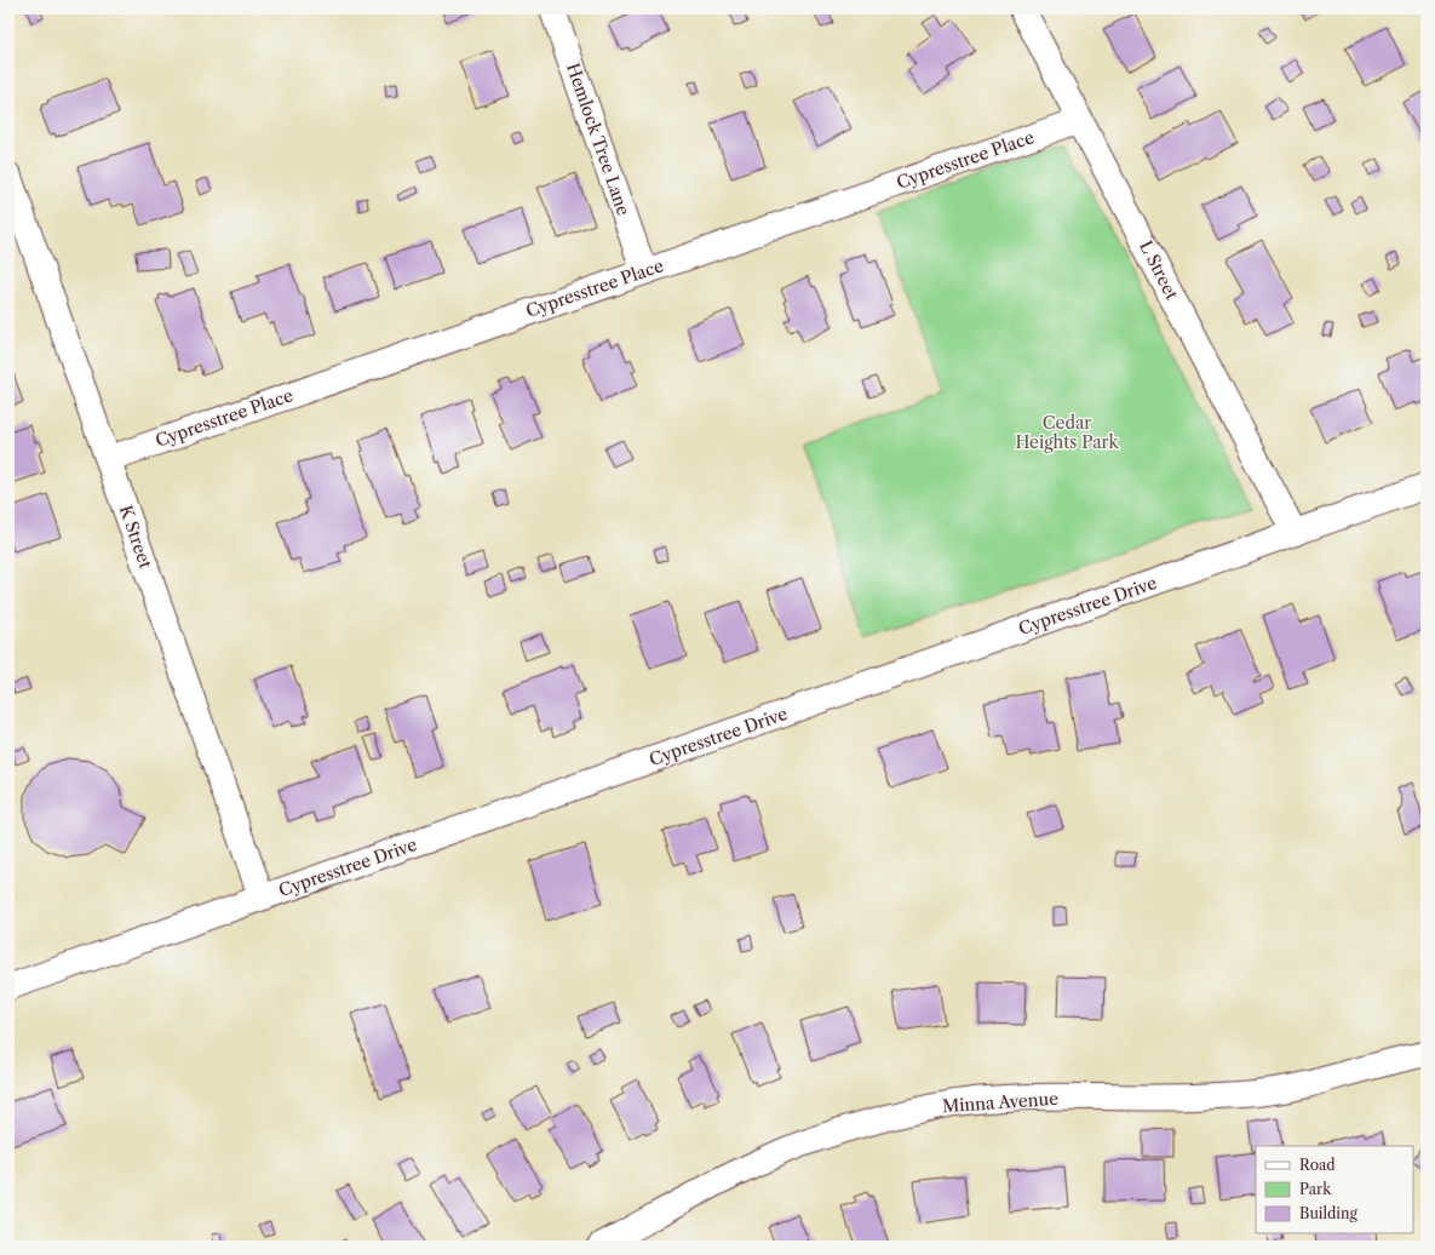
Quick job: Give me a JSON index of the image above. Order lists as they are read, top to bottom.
{
  "streets": {
    "street": [
      "Hemlock Tree Lane",
      "Cypresstree Place",
      "L Street",
      "K Street",
      "Cypresstree Drive",
      "Minna Avenue"
    ]
  },
  "crossings": [
    ["Hemlock Tree Lane", "Cypresstree Place"],
    ["Cypresstree Place", "L Street"],
    ["Cypresstree Place", "K Street"],
    ["L Street", "Cypresstree Drive"],
    ["K Street", "Cypresstree Drive"]
  ],
  "parks": ["Cedar Heights Park"],
  "legend": ["Road", "Park", "Building"]
}
